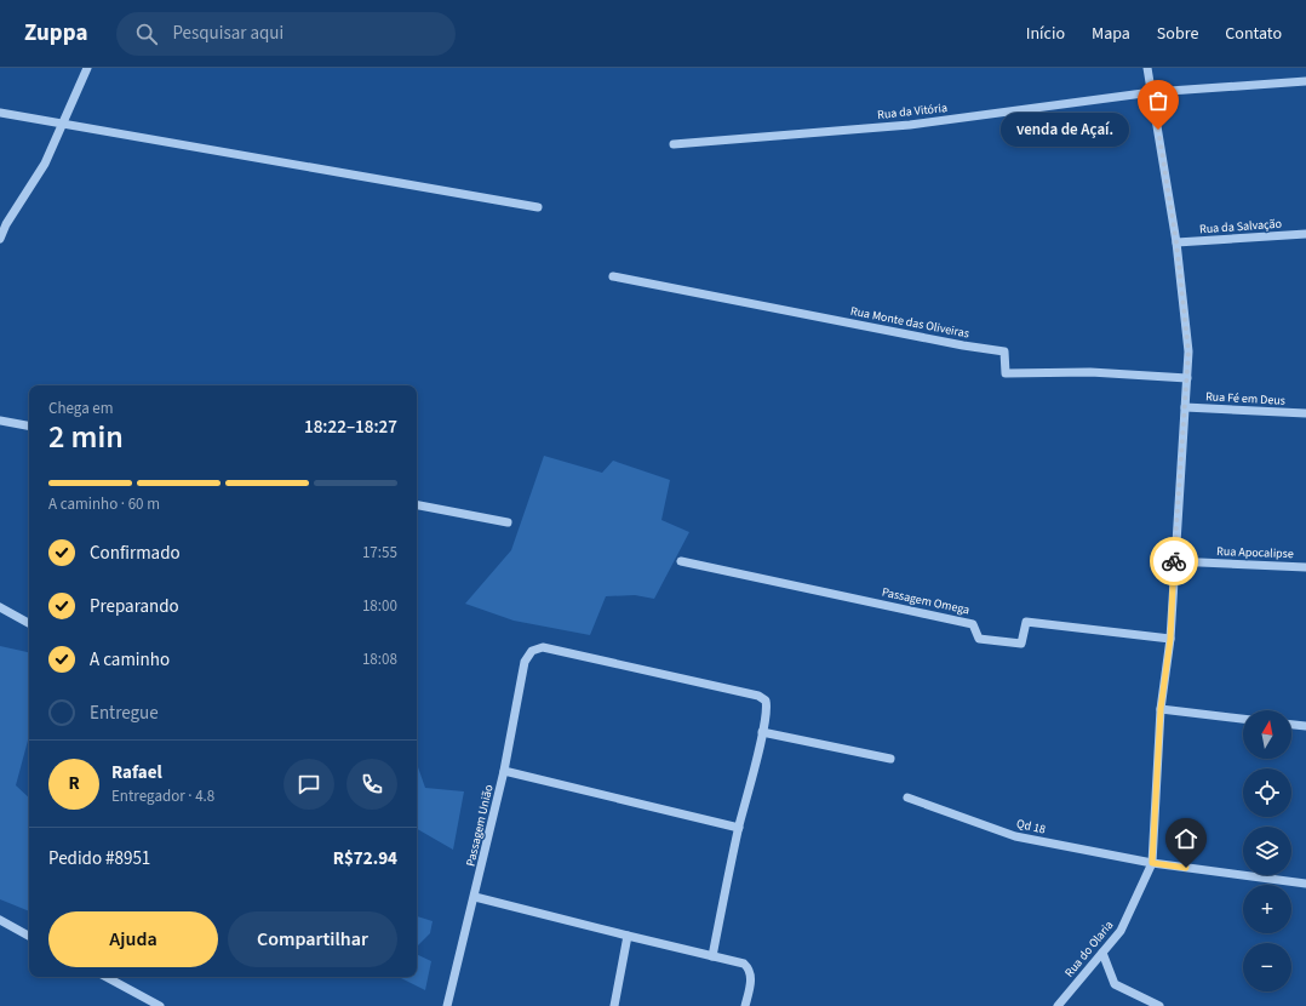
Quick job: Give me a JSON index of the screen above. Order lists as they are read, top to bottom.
{
  "streets": {
    "street": [
      "Rua da Vitória",
      "Rua da Salvação",
      "Rua Monte das Oliveiras",
      "Rua Fé em Deus",
      "Rua Apocalipse",
      "Passagem Omega",
      "Passagem União",
      "Qd 18",
      "Rua do Olaria"
    ]
  },
  "crossings": [
    ["Rua da Vitória", "Rua do Olaria"],
    ["Rua da Salvação", "Rua do Olaria"],
    ["Rua Monte das Oliveiras", "Rua do Olaria"],
    ["Rua Fé em Deus", "Rua do Olaria"],
    ["Rua Apocalipse", "Rua do Olaria"],
    ["Passagem Omega", "Rua do Olaria"],
    ["Qd 18", "Rua do Olaria"]
  ],
  "places": ["venda de Açaí."],
  "north": "top",
  "page": {
    "header": "Zuppa",
    "search": "Pesquisar aqui",
    "nav": [
      "Início",
      "Mapa",
      "Sobre",
      "Contato"
    ],
    "bubble": "venda de Açaí.",
    "heading": ["2 min", "Chega em", "18:22–18:27"],
    "panel": [
      "Rafael",
      "Entregador · 4.8",
      "Pedido #8951",
      "R$72.94"
    ],
    "bar": "A caminho · 60 m",
    "list": [
      ["Confirmado", "17:55"],
      ["Preparando", "18:00"],
      ["A caminho", "18:08"],
      "Entregue"
    ],
    "map_buttons": ["+", "−"],
    "round": "R",
    "buttons": ["Ajuda", "Compartilhar"]
  }
}
